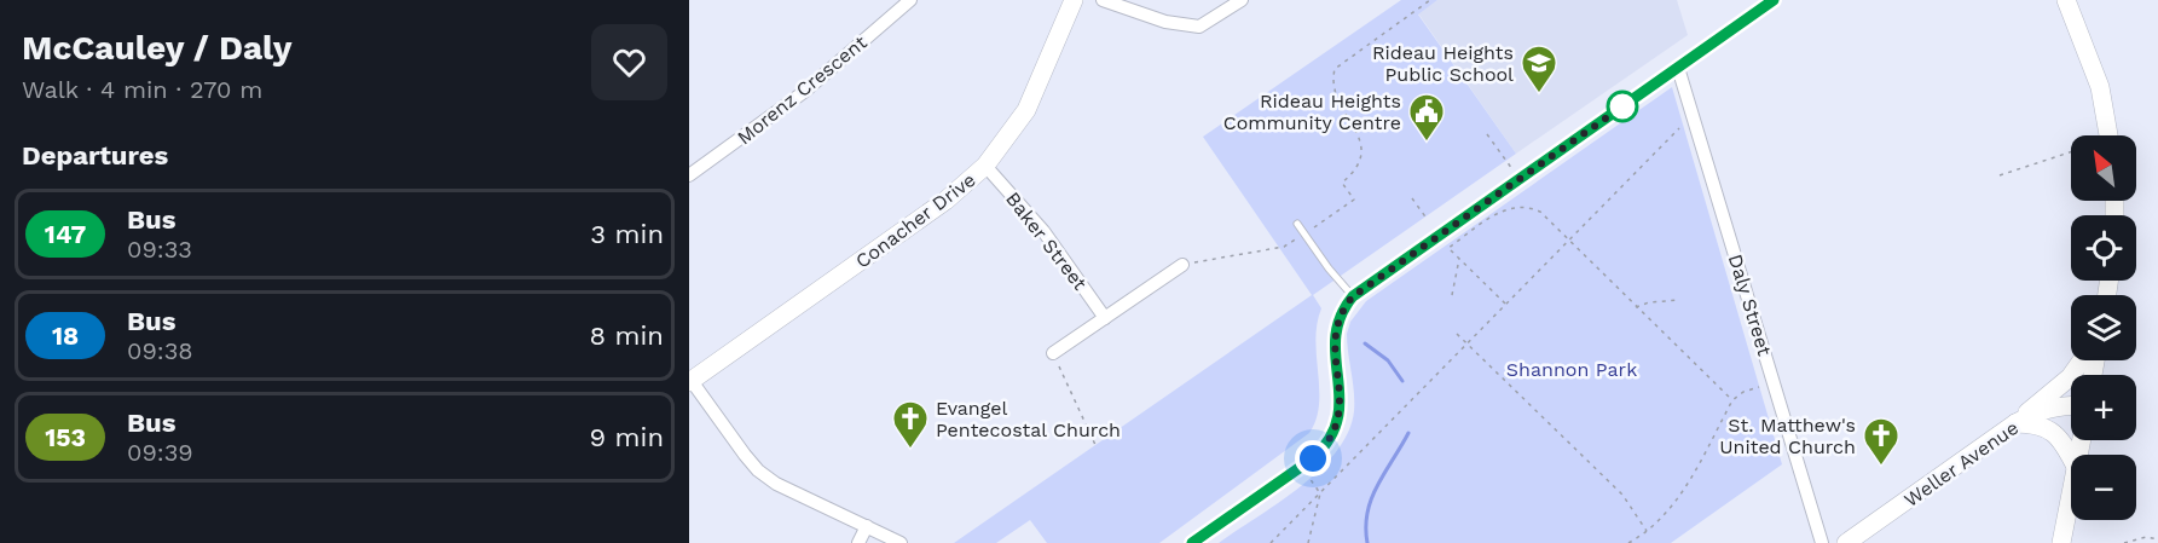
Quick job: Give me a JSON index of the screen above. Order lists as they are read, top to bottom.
{
  "streets": {
    "street": [
      "Morenz Crescent",
      "Conacher Drive",
      "Baker Street",
      "Daly Street",
      "Weller Avenue"
    ]
  },
  "crossings": [
    ["Conacher Drive", "Baker Street"]
  ],
  "parks": ["Shannon Park"],
  "places": {
    "school or university": ["Rideau Heights Public School"],
    "public building": ["Rideau Heights Community Centre"],
    "church": ["Evangel Pentecostal Church", "St. Matthew's United Church"]
  },
  "lines": ["bus line 147"],
  "north": "top left",
  "page": {
    "heading": [
      ["McCauley / Daly", "Walk · 4 min · 270 m"],
      "Departures"
    ],
    "map_buttons": ["+", "−"],
    "list": [
      {
        "mark": "147",
        "name": "Bus",
        "note": "09:33",
        "value": "3 min"
      },
      {
        "mark": "18",
        "name": "Bus",
        "note": "09:38",
        "value": "8 min"
      },
      {
        "mark": "153",
        "name": "Bus",
        "note": "09:39",
        "value": "9 min"
      }
    ]
  }
}
